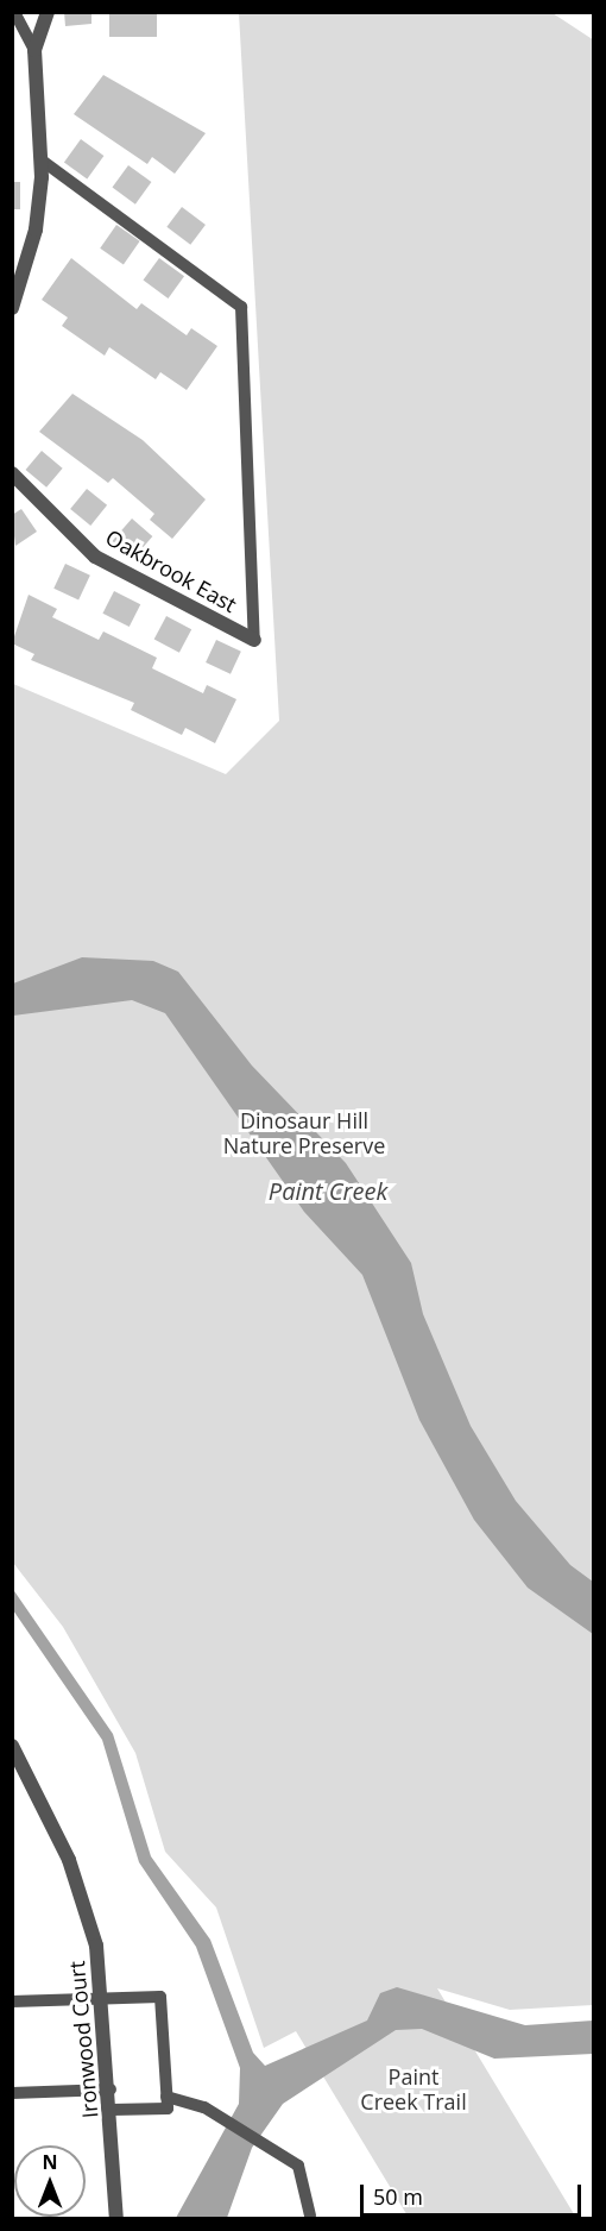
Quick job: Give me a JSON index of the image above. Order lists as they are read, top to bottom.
{
  "streets": {
    "street": ["Oakbrook East", "Ironwood Court"]
  },
  "water": ["Paint Creek"],
  "parks": ["Dinosaur Hill Nature Preserve", "Paint Creek Trail"],
  "scale_bar": "50 m",
  "north": "top"
}
